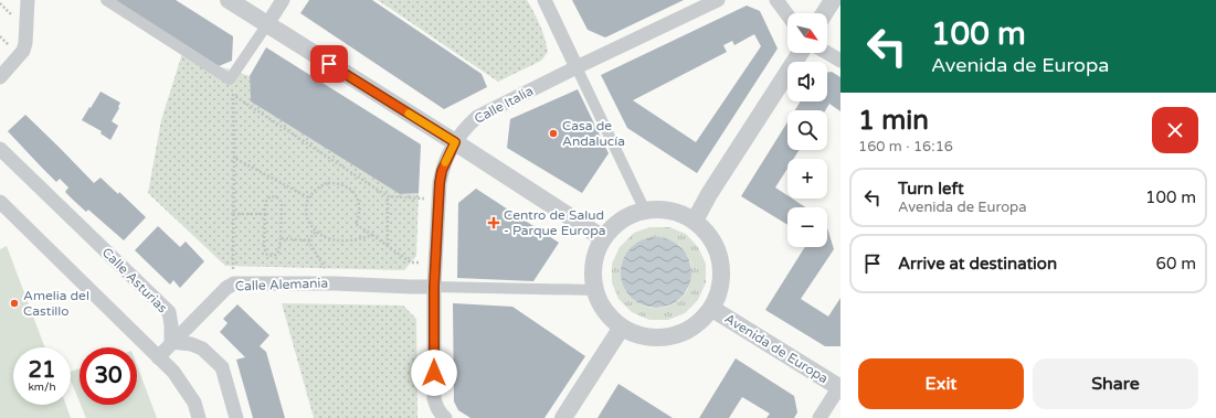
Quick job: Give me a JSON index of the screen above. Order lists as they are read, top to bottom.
{
  "streets": {
    "street": [
      "Calle Italia",
      "Calle Asturias",
      "Calle Alemania",
      "Avenida de Europa"
    ]
  },
  "crossings": [
    ["Calle Italia", "Calle Alemania"],
    ["Calle Asturias", "Calle Alemania"]
  ],
  "places": {
    "other": ["Casa de Andalucía", "Amelia del Castillo"],
    "health": ["Centro de Salud - Parque Europa"]
  },
  "north": "bottom right",
  "page": {
    "turn": ["100 m", "Avenida de Europa"],
    "map_buttons": ["+", "−"],
    "heading": ["1 min", "160 m · 16:16"],
    "list": [
      {
        "name": "Turn left",
        "note": "Avenida de Europa",
        "value": "100 m"
      },
      {
        "name": "Arrive at destination",
        "value": "60 m"
      }
    ],
    "speed": "21 km/h",
    "limit": "30",
    "buttons": ["Exit", "Share"]
  }
}
